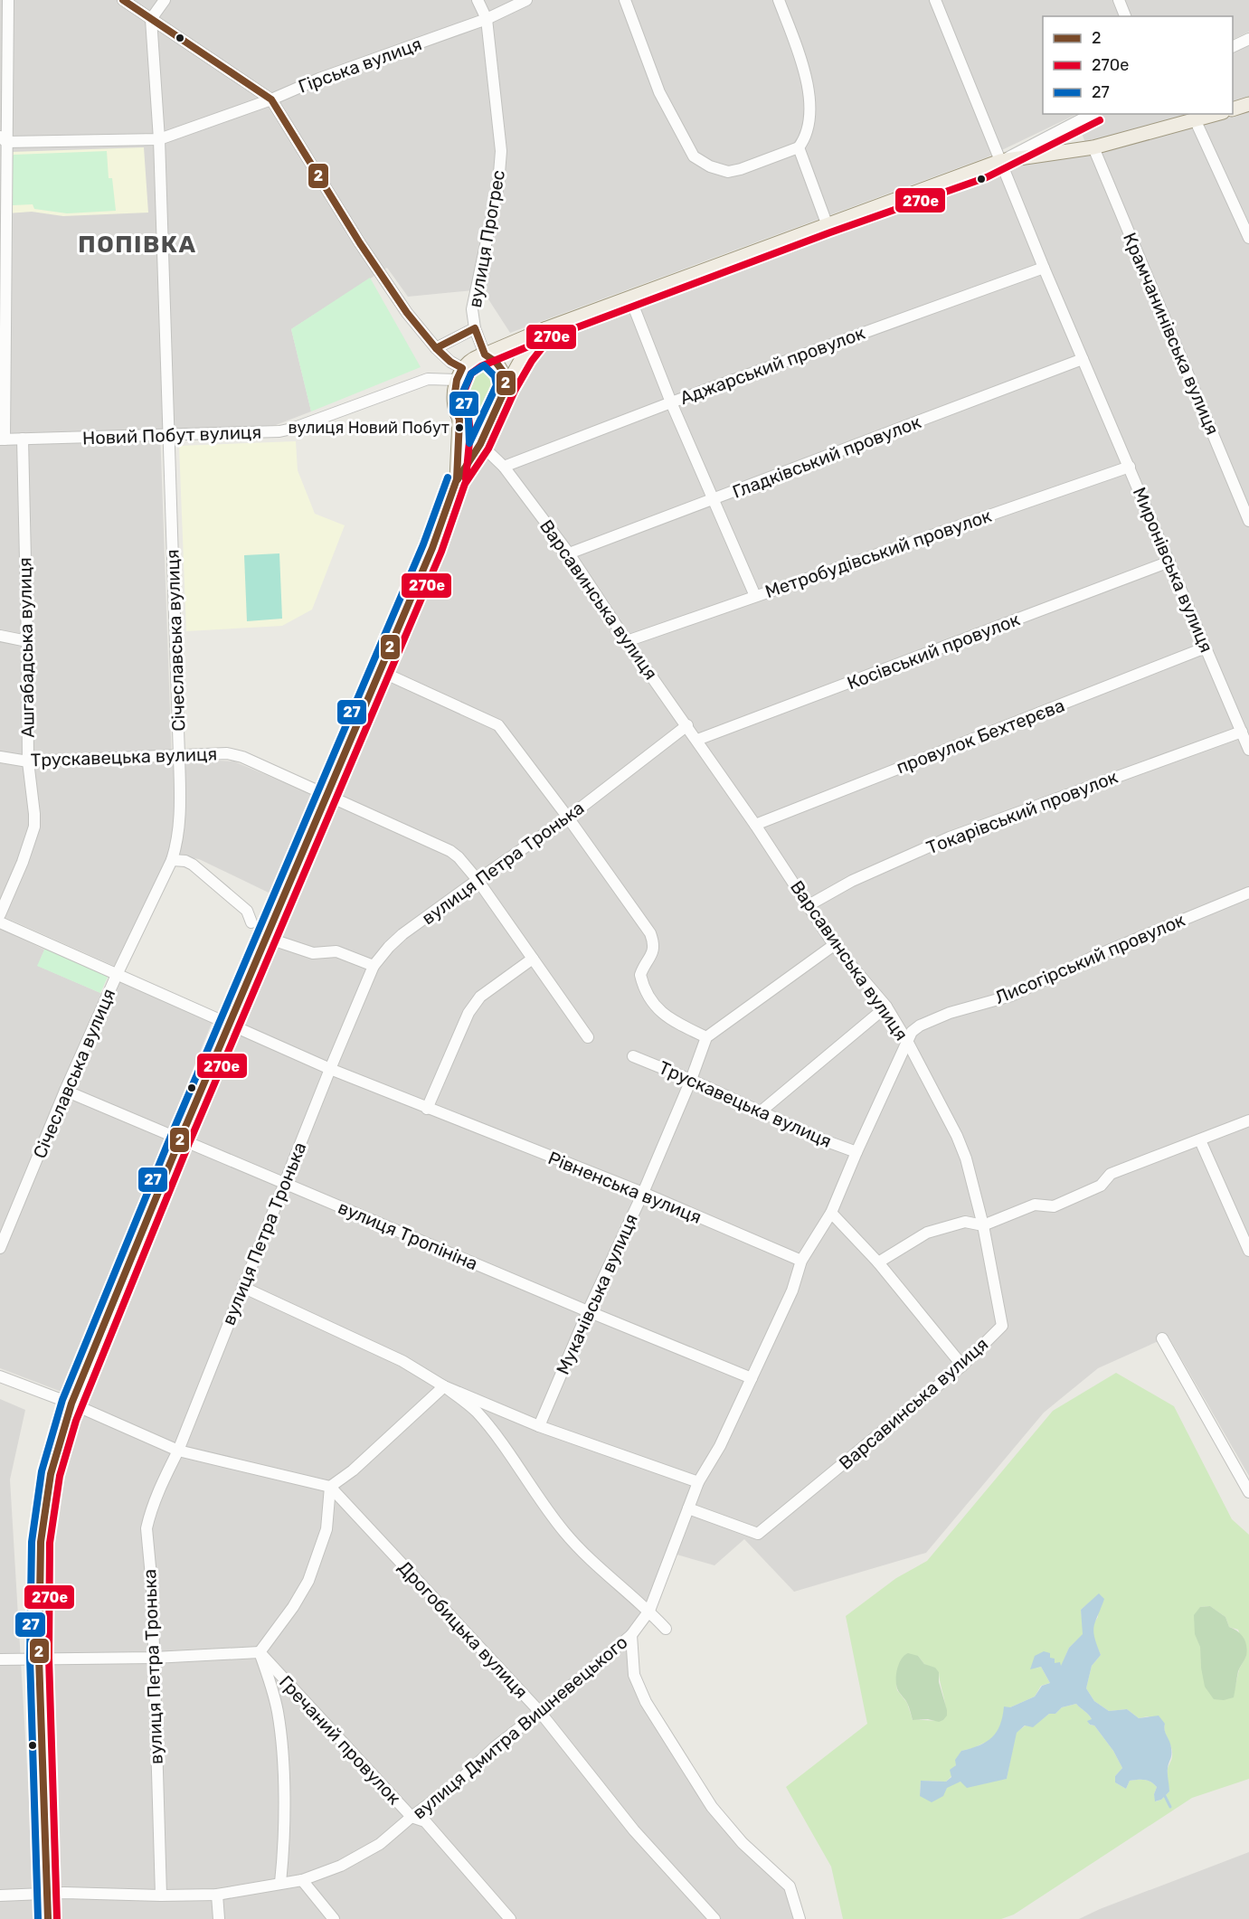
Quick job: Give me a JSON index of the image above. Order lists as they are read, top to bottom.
{
  "streets": {
    "street": [
      "Гірська вулиця",
      "вулиця Прогрес",
      "Крамчанинівська вулиця",
      "Аджарський провулок",
      "Новий Побут вулиця",
      "Гладківський провулок",
      "Метробудівський провулок",
      "Миронівська вулиця",
      "Варсавинська вулиця",
      "Січеславська вулиця",
      "Ашгабадська вулиця",
      "Косівський провулок",
      "провулок Бехтерєва",
      "Трускавецька вулиця",
      "Токарівський провулок",
      "вулиця Петра Тронька",
      "Лисогірський провулок",
      "Рівненська вулиця",
      "вулиця Тропініна",
      "Мукачівська вулиця",
      "Дрогобицька вулиця",
      "вулиця Дмитра Вишневецького",
      "Гречаний провулок"
    ]
  },
  "crossings": [
    ["Гірська вулиця", "вулиця Прогрес"],
    ["Гірська вулиця", "Січеславська вулиця"],
    ["вулиця Прогрес", "Новий Побут вулиця"],
    ["Аджарський провулок", "Миронівська вулиця"],
    ["Аджарський провулок", "Варсавинська вулиця"],
    ["Новий Побут вулиця", "Січеславська вулиця"],
    ["Новий Побут вулиця", "Ашгабадська вулиця"],
    ["Гладківський провулок", "Миронівська вулиця"],
    ["Гладківський провулок", "Варсавинська вулиця"],
    ["Метробудівський провулок", "Миронівська вулиця"],
    ["Метробудівський провулок", "Варсавинська вулиця"],
    ["Миронівська вулиця", "Косівський провулок"],
    ["Миронівська вулиця", "провулок Бехтерєва"],
    ["Миронівська вулиця", "Токарівський провулок"],
    ["Варсавинська вулиця", "Косівський провулок"],
    ["Варсавинська вулиця", "провулок Бехтерєва"],
    ["Варсавинська вулиця", "Токарівський провулок"],
    ["Варсавинська вулиця", "вулиця Петра Тронька"],
    ["Варсавинська вулиця", "Лисогірський провулок"],
    ["Варсавинська вулиця", "вулиця Дмитра Вишневецького"],
    ["Січеславська вулиця", "Трускавецька вулиця"],
    ["Січеславська вулиця", "Рівненська вулиця"],
    ["Січеславська вулиця", "вулиця Тропініна"],
    ["Ашгабадська вулиця", "Трускавецька вулиця"],
    ["Трускавецька вулиця", "вулиця Петра Тронька"],
    ["Трускавецька вулиця", "Мукачівська вулиця"],
    ["Трускавецька вулиця", "вулиця Дмитра Вишневецького"],
    ["вулиця Петра Тронька", "Рівненська вулиця"],
    ["вулиця Петра Тронька", "вулиця Тропініна"],
    ["вулиця Петра Тронька", "вулиця Дмитра Вишневецького"],
    ["Лисогірський провулок", "вулиця Дмитра Вишневецького"],
    ["Рівненська вулиця", "Мукачівська вулиця"],
    ["Рівненська вулиця", "вулиця Дмитра Вишневецького"],
    ["вулиця Тропініна", "Мукачівська вулиця"],
    ["вулиця Тропініна", "вулиця Дмитра Вишневецького"],
    ["Дрогобицька вулиця", "вулиця Дмитра Вишневецького"],
    ["вулиця Дмитра Вишневецького", "Гречаний провулок"]
  ],
  "districts": ["ПОПІВКА"],
  "places": ["вулиця Новий Побут"],
  "lines": ["transit line 2", "transit line 270е", "transit line 27"],
  "legend": ["2", "270е", "27"]
}
